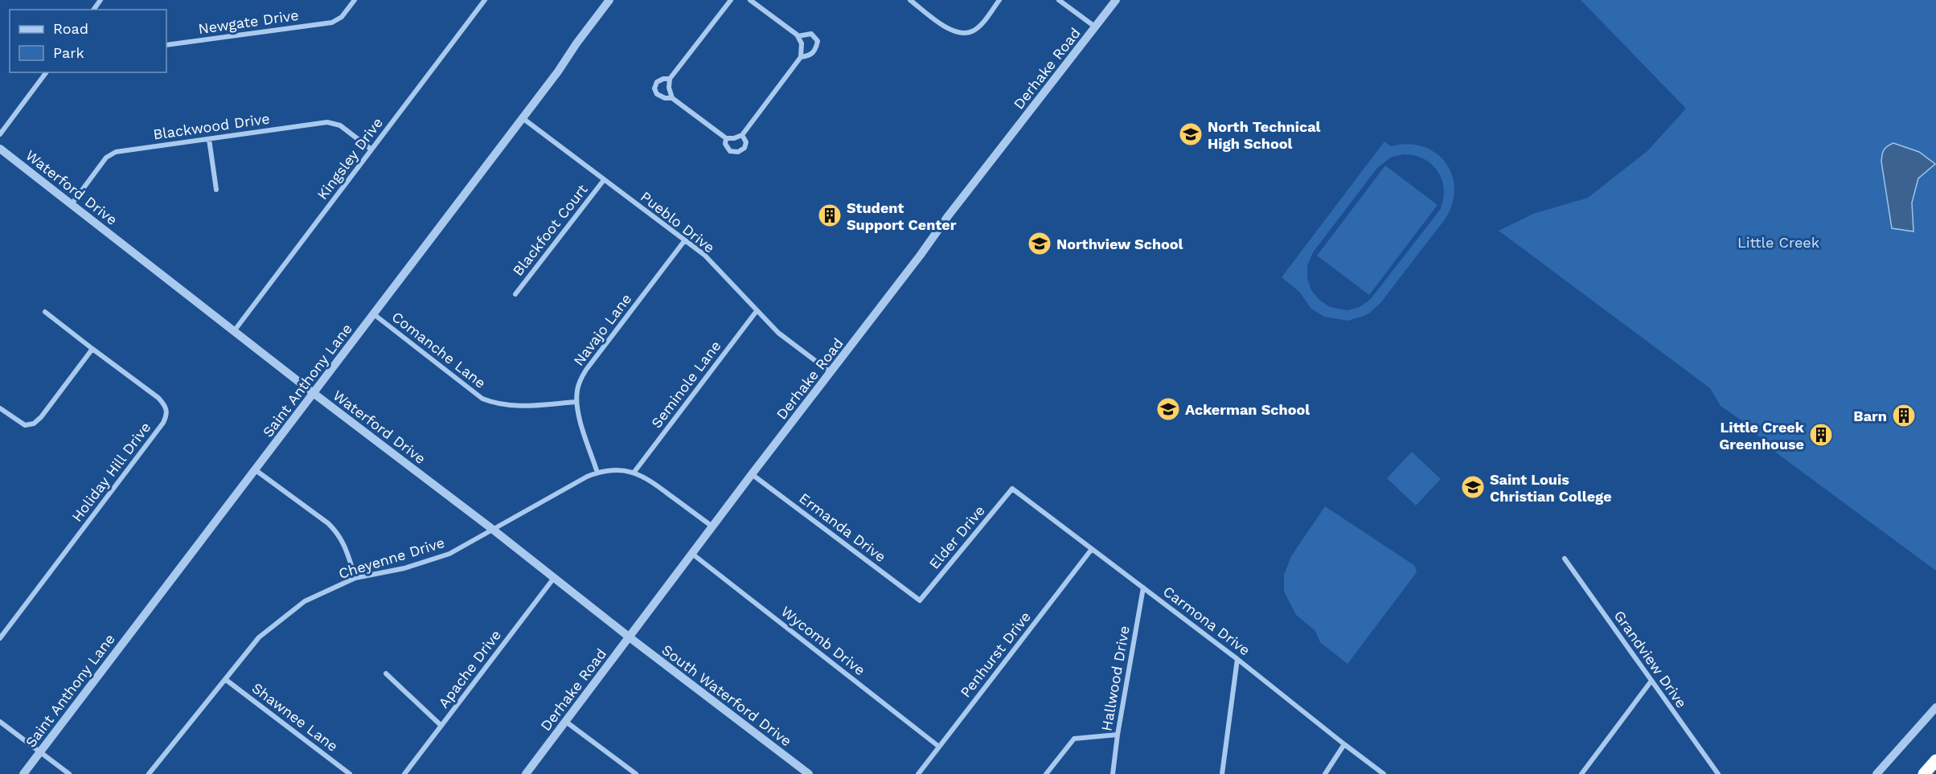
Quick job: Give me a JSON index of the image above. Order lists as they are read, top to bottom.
{
  "streets": {
    "street": [
      "Newgate Drive",
      "Derhake Road",
      "Blackwood Drive",
      "Kingsley Drive",
      "Waterford Drive",
      "Pueblo Drive",
      "Blackfoot Court",
      "Navajo Lane",
      "Comanche Lane",
      "Saint Anthony Lane",
      "Seminole Lane",
      "Holiday Hill Drive",
      "Ermanda Drive",
      "Elder Drive",
      "Cheyenne Drive",
      "Carmona Drive",
      "Wycomb Drive",
      "Penhurst Drive",
      "Grandview Drive",
      "Apache Drive",
      "Hallwood Drive",
      "South Waterford Drive",
      "Shawnee Lane"
    ]
  },
  "crossings": [
    ["Derhake Road", "Waterford Drive"],
    ["Derhake Road", "Pueblo Drive"],
    ["Derhake Road", "Ermanda Drive"],
    ["Derhake Road", "Cheyenne Drive"],
    ["Derhake Road", "Wycomb Drive"],
    ["Derhake Road", "South Waterford Drive"],
    ["Blackwood Drive", "Kingsley Drive"],
    ["Blackwood Drive", "Waterford Drive"],
    ["Kingsley Drive", "Waterford Drive"],
    ["Waterford Drive", "Saint Anthony Lane"],
    ["Waterford Drive", "Cheyenne Drive"],
    ["Waterford Drive", "Apache Drive"],
    ["Waterford Drive", "South Waterford Drive"],
    ["Pueblo Drive", "Blackfoot Court"],
    ["Pueblo Drive", "Navajo Lane"],
    ["Pueblo Drive", "Saint Anthony Lane"],
    ["Pueblo Drive", "Seminole Lane"],
    ["Navajo Lane", "Comanche Lane"],
    ["Navajo Lane", "Cheyenne Drive"],
    ["Comanche Lane", "Saint Anthony Lane"],
    ["Seminole Lane", "Cheyenne Drive"],
    ["Ermanda Drive", "Elder Drive"],
    ["Elder Drive", "Carmona Drive"],
    ["Cheyenne Drive", "Shawnee Lane"],
    ["Carmona Drive", "Penhurst Drive"],
    ["Carmona Drive", "Hallwood Drive"],
    ["Wycomb Drive", "Penhurst Drive"]
  ],
  "parks": ["Little Creek"],
  "places": {
    "school or university": [
      "North Technical High School",
      "Northview School",
      "Ackerman School",
      "Saint Louis Christian College"
    ],
    "building": ["Student Support Center", "Barn", "Little Creek Greenhouse"]
  },
  "legend": ["Road", "Park"]
}
